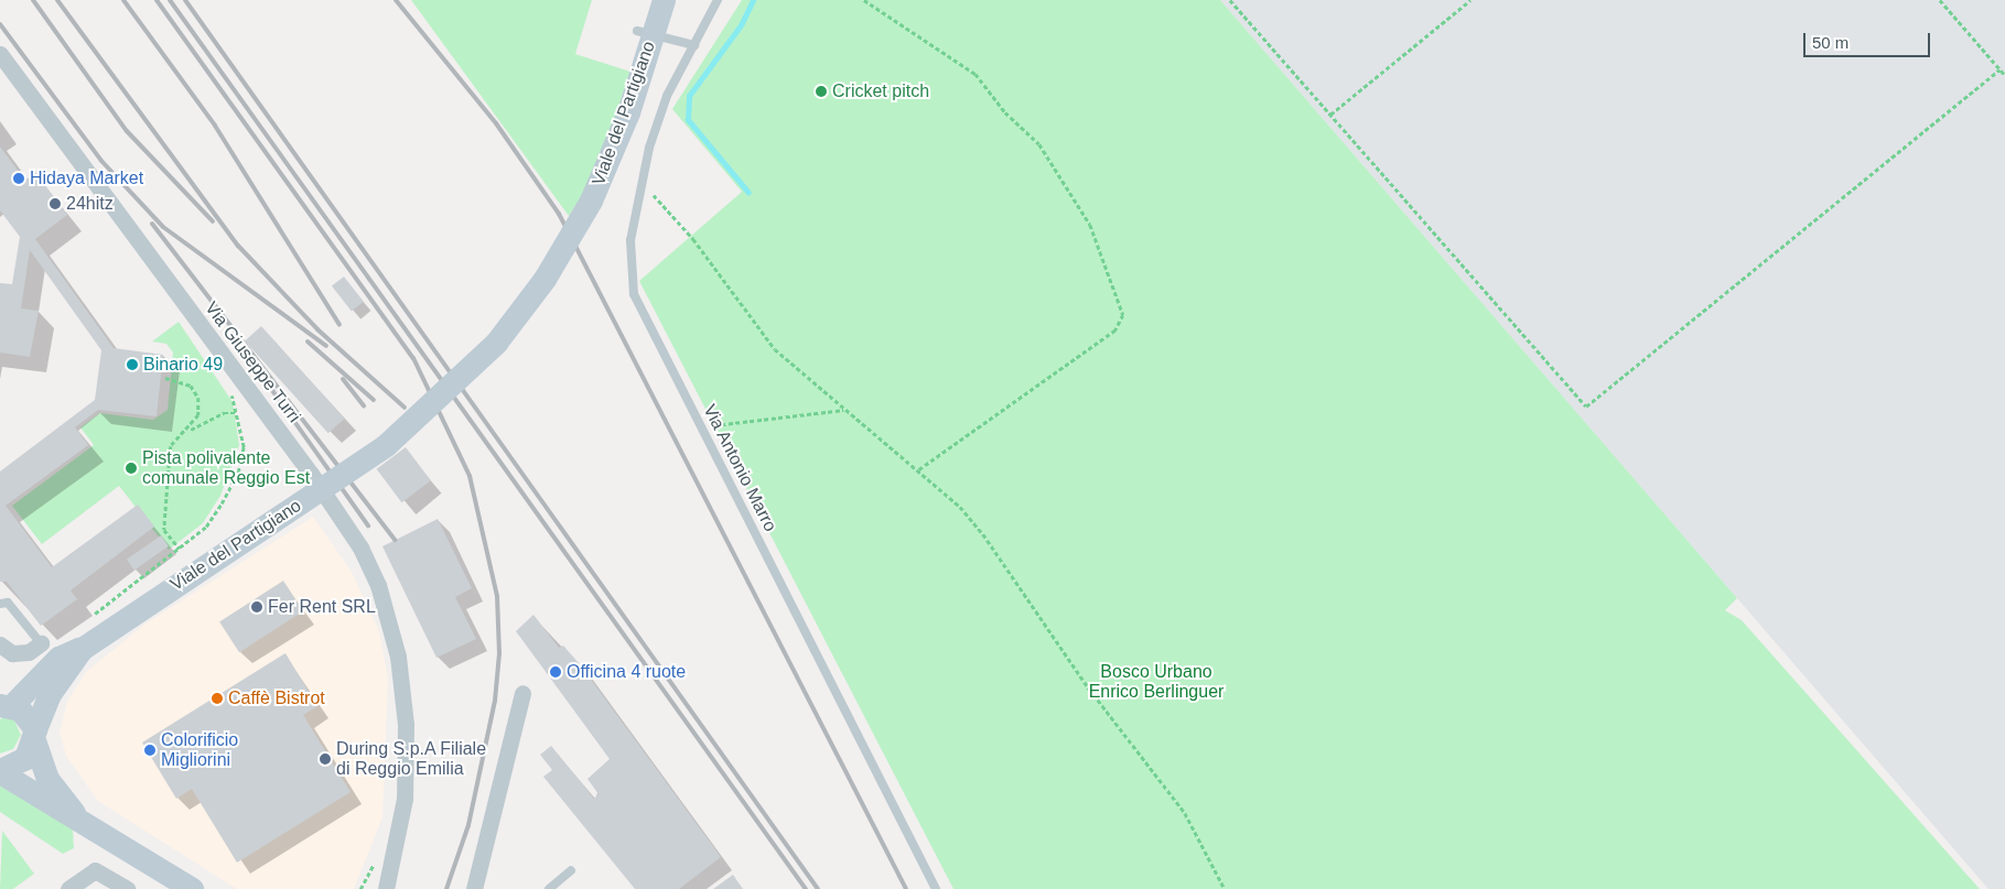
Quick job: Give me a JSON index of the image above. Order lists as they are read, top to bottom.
{
  "streets": {
    "main road": ["Viale del Partigiano"],
    "street": ["Via Giuseppe Turri"],
    "lane": ["Via Antonio Marro"]
  },
  "parks": ["Bosco Urbano Enrico Berlinguer"],
  "places": [
    "Cricket pitch",
    "Hidaya Market",
    "24hitz",
    "Binario 49",
    "Pista polivalente comunale Reggio Est",
    "Fer Rent SRL",
    "Officina 4 ruote",
    "Caffè Bistrot",
    "Colorificio Migliorini",
    "During S.p.A Filiale di Reggio Emilia"
  ],
  "scale_bar": "50 m"
}
